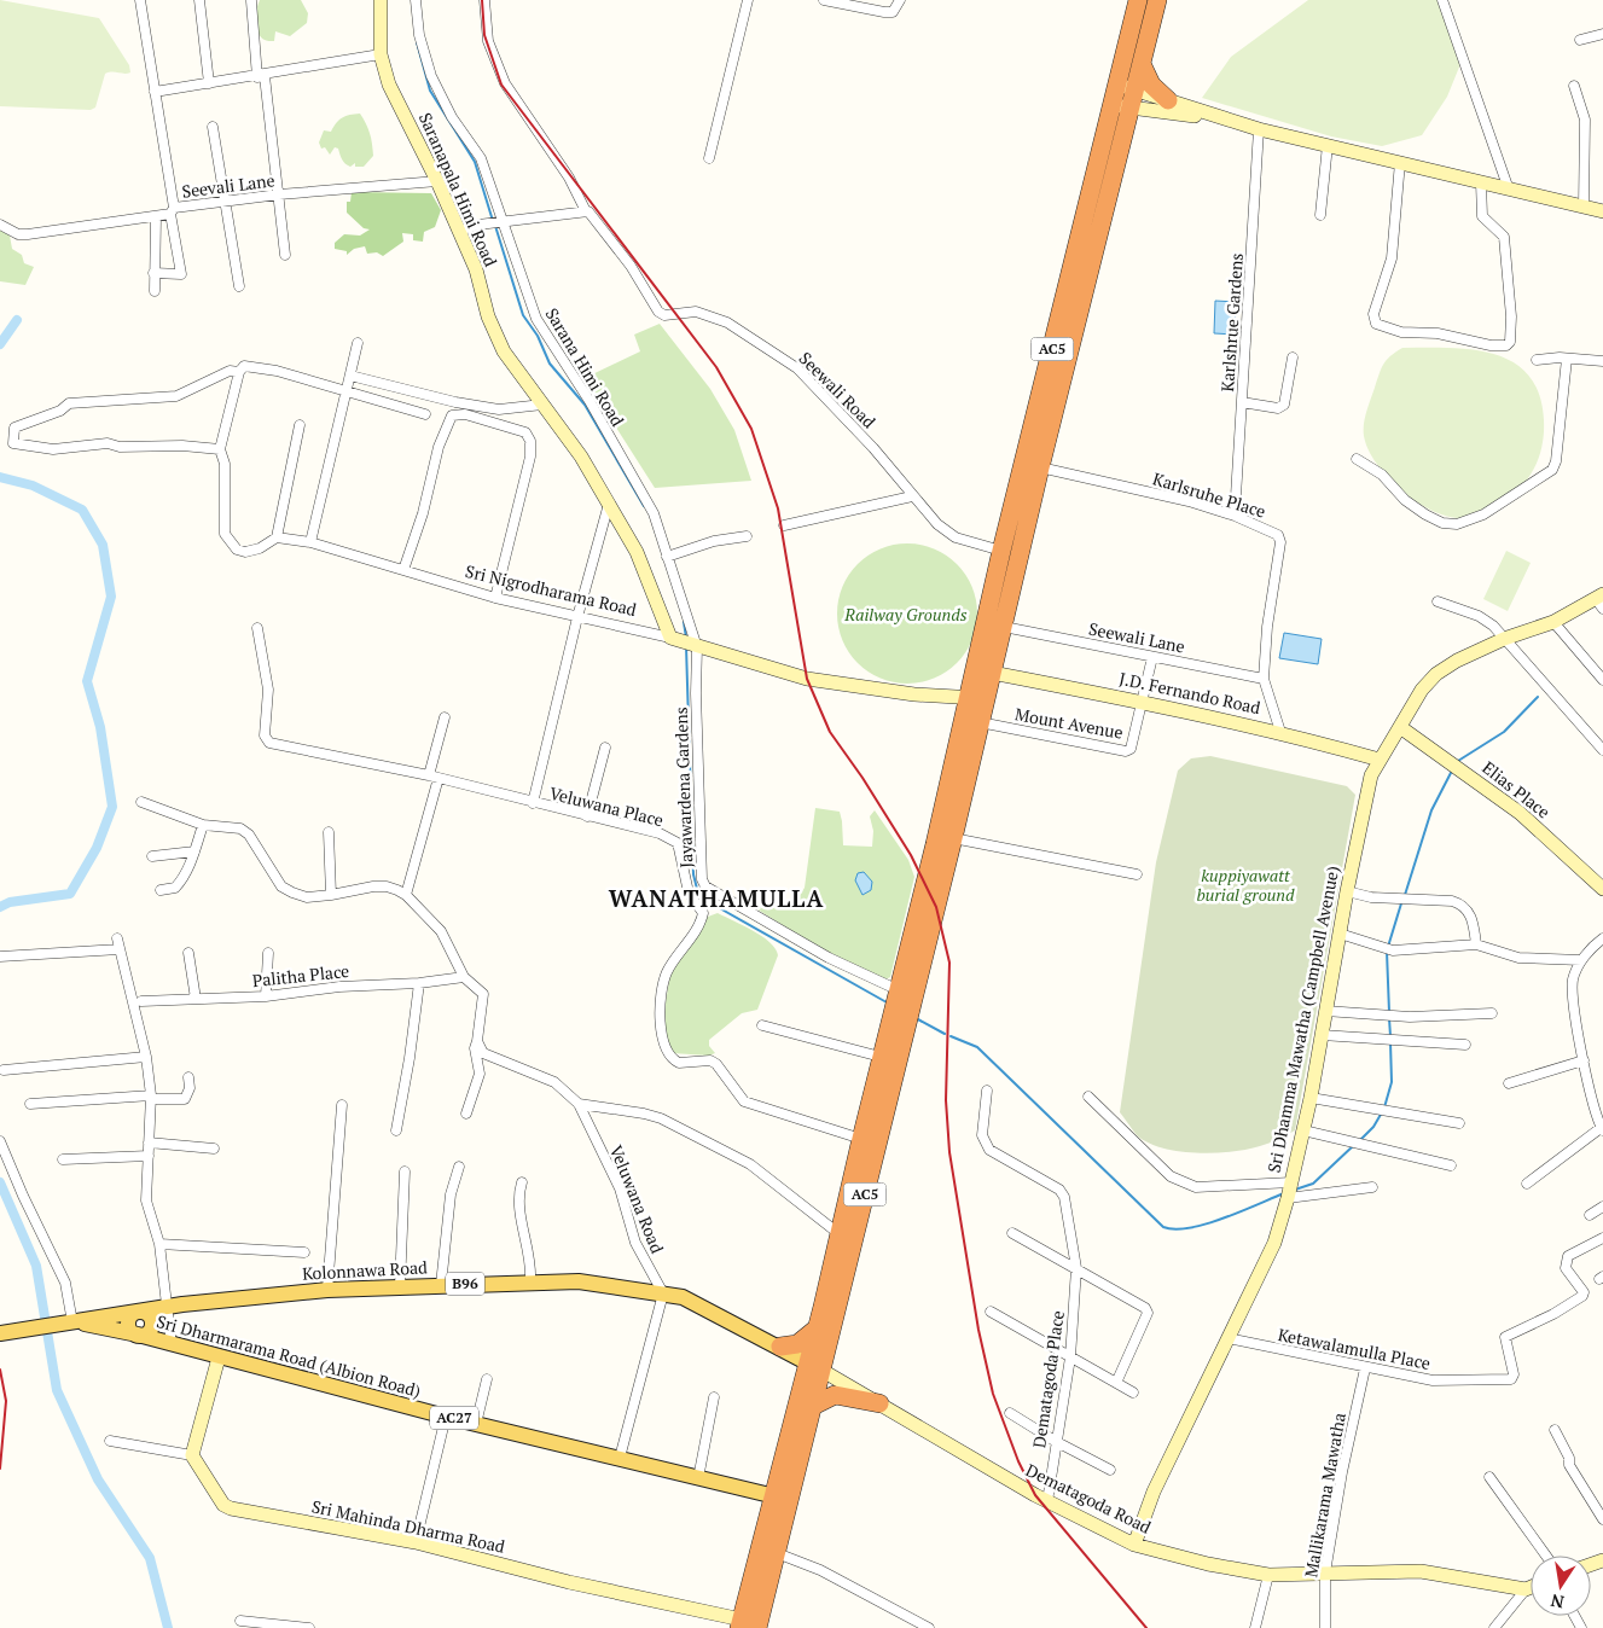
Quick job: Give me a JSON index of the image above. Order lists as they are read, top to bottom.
{
  "streets": {
    "highway": ["AC5"],
    "main road": [
      "Saranapala Himi Road",
      "Sri Nigrodharama Road",
      "J.D. Fernando Road",
      "Elias Place",
      "Sri Dhamma Mawatha (Campbell Avenue)",
      "Kolonnawa Road",
      "B96",
      "Sri Dharmarama Road (Albion Road)",
      "AC27",
      "Dematagoda Road",
      "Sri Mahinda Dharma Road"
    ],
    "street": [
      "Seevali Lane",
      "Karlshrue Gardens",
      "Sarana Himi Road",
      "Seewali Road",
      "Karlsruhe Place",
      "Seewali Lane",
      "Mount Avenue",
      "Jayawardena Gardens",
      "Veluwana Place",
      "Palitha Place",
      "Veluwana Road",
      "Ketawalamulla Place",
      "Dematagoda Place",
      "Mallikarama Mawatha"
    ]
  },
  "crossings": [
    ["Seevali Lane", "Saranapala Himi Road"],
    ["Saranapala Himi Road", "Sri Nigrodharama Road"],
    ["Karlshrue Gardens", "Karlsruhe Place"],
    ["AC5", "Seewali Road"],
    ["AC5", "Karlsruhe Place"],
    ["AC5", "Sri Nigrodharama Road"],
    ["AC5", "Seewali Lane"],
    ["AC5", "J.D. Fernando Road"],
    ["AC5", "Mount Avenue"],
    ["AC5", "Jayawardena Gardens"],
    ["AC5", "Veluwana Place"],
    ["AC5", "Kolonnawa Road"],
    ["AC5", "Sri Dharmarama Road (Albion Road)"],
    ["AC5", "Dematagoda Road"],
    ["AC5", "Sri Mahinda Dharma Road"],
    ["Sarana Himi Road", "Sri Nigrodharama Road"],
    ["Sarana Himi Road", "Jayawardena Gardens"],
    ["Karlsruhe Place", "Seewali Lane"],
    ["Karlsruhe Place", "J.D. Fernando Road"],
    ["Sri Nigrodharama Road", "Jayawardena Gardens"],
    ["Seewali Lane", "Mount Avenue"],
    ["J.D. Fernando Road", "Mount Avenue"],
    ["J.D. Fernando Road", "Sri Dhamma Mawatha (Campbell Avenue)"],
    ["Elias Place", "Sri Dhamma Mawatha (Campbell Avenue)"],
    ["Sri Dhamma Mawatha (Campbell Avenue)", "Ketawalamulla Place"],
    ["Sri Dhamma Mawatha (Campbell Avenue)", "Dematagoda Road"],
    ["Veluwana Road", "Kolonnawa Road"],
    ["Kolonnawa Road", "B96"],
    ["Kolonnawa Road", "Sri Dharmarama Road (Albion Road)"],
    ["Kolonnawa Road", "Dematagoda Road"],
    ["B96", "Sri Dharmarama Road (Albion Road)"],
    ["Ketawalamulla Place", "Mallikarama Mawatha"],
    ["Dematagoda Place", "Dematagoda Road"],
    ["Mallikarama Mawatha", "Dematagoda Road"]
  ],
  "districts": ["WANATHAMULLA"],
  "parks": ["Railway Grounds", "kuppiyawatt burial ground"],
  "north": "bottom"
}
